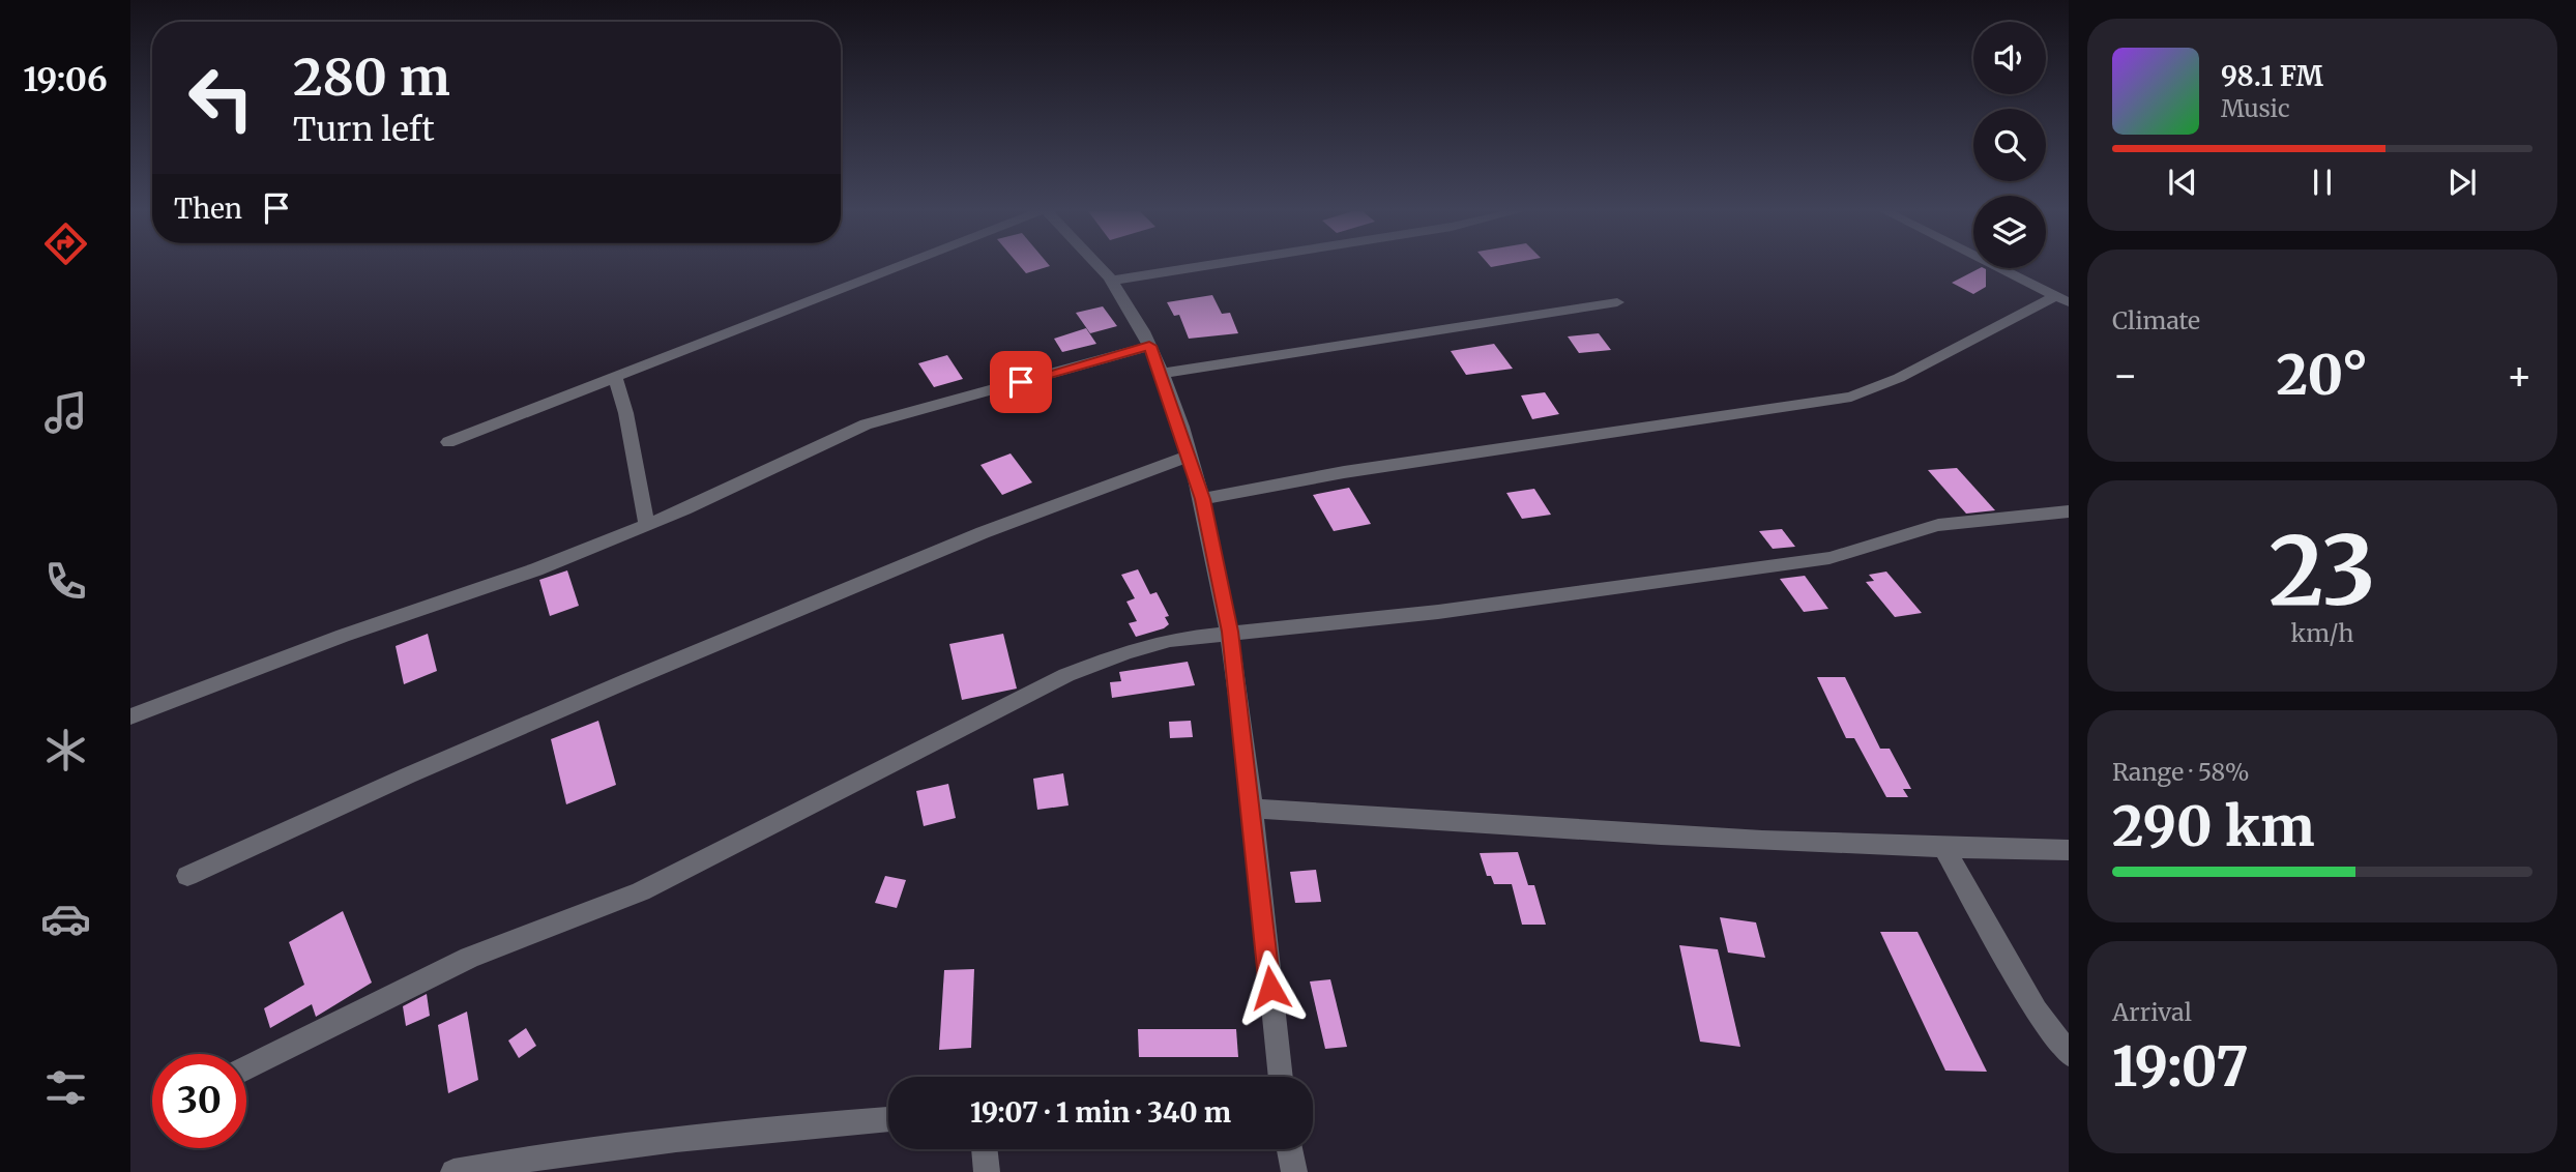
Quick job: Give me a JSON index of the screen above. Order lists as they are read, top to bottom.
{
  "page": {
    "tabs": "19:06",
    "turn": ["280 m", "Turn left"],
    "song": ["98.1 FM", "Music"],
    "then": "Then",
    "tile": [
      "Climate",
      ["23", "km/h"],
      ["Range · 58%", "290 km"],
      ["Arrival", "19:07"]
    ],
    "heat": ["−", "20°", "+"],
    "limit": "30",
    "trip": "19:07 · 1 min · 340 m"
  }
}
